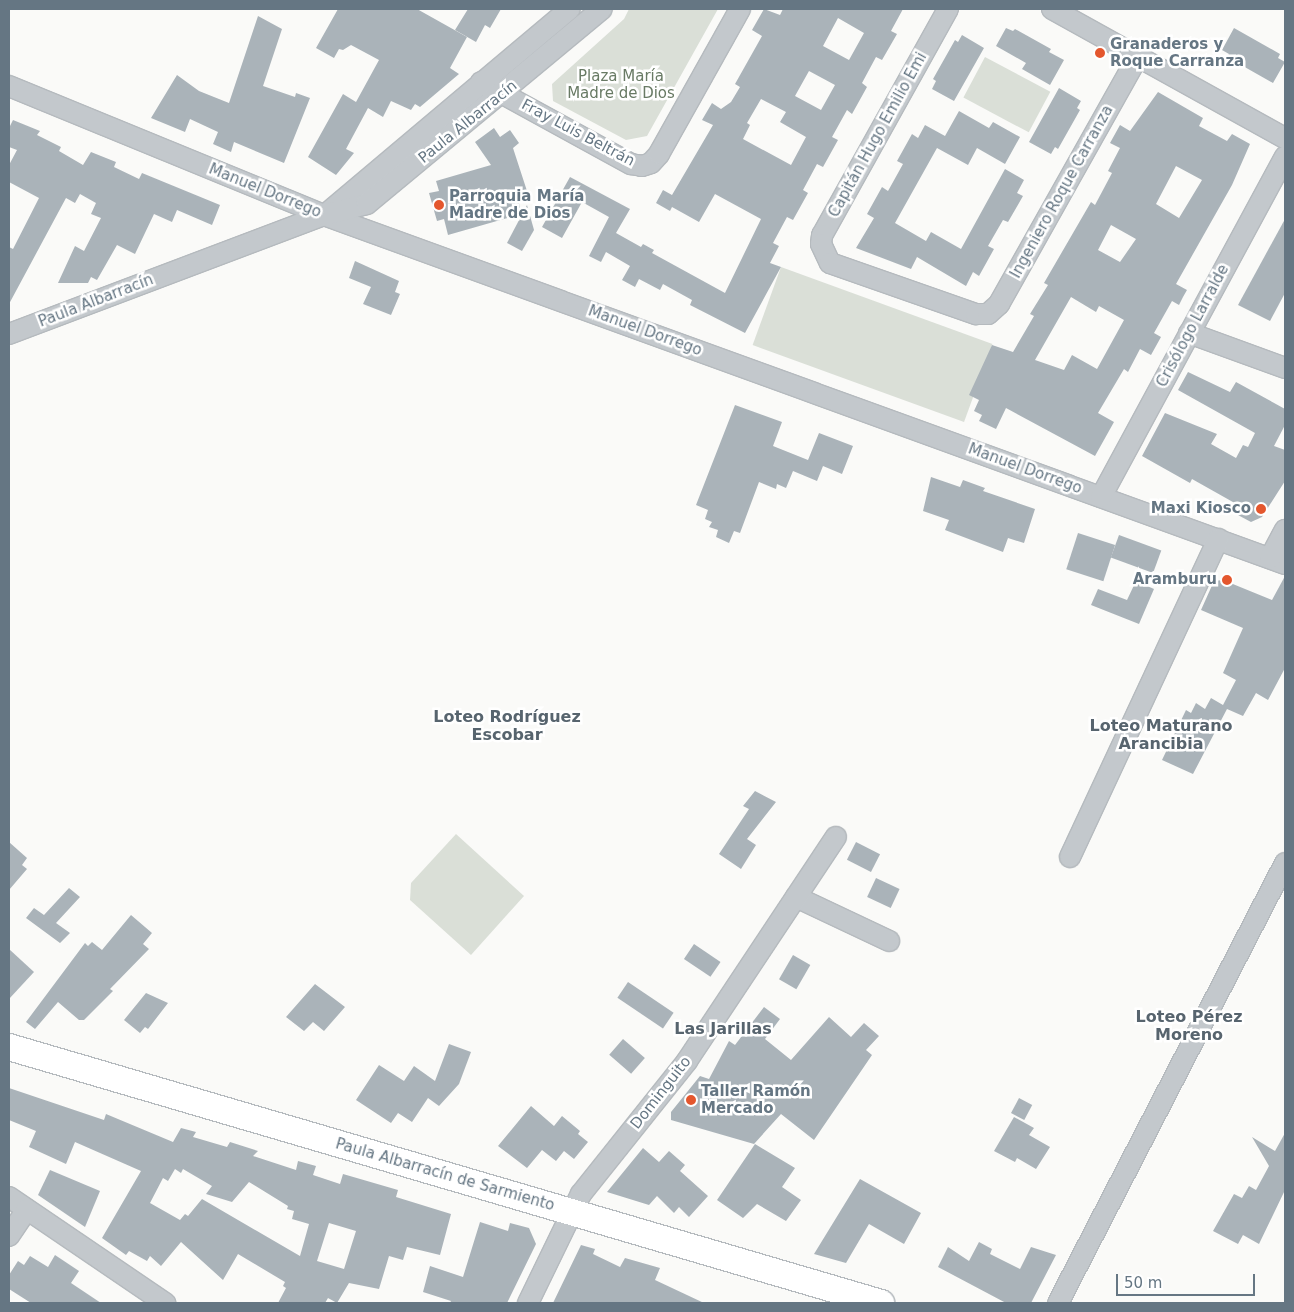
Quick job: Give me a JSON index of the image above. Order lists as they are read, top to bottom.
{
  "streets": {
    "main road": ["Paula Albarracín de Sarmiento"],
    "street": [
      "Paula Albarracín",
      "Fray Luis Beltrán",
      "Capitán Hugo Emilio Emi",
      "Manuel Dorrego",
      "Ingeniero Roque Carranza",
      "Crisólogo Larralde",
      "Dominguito"
    ]
  },
  "crossings": [
    ["Paula Albarracín", "Fray Luis Beltrán"],
    ["Paula Albarracín", "Manuel Dorrego"],
    ["Capitán Hugo Emilio Emi", "Ingeniero Roque Carranza"],
    ["Manuel Dorrego", "Crisólogo Larralde"],
    ["Dominguito", "Paula Albarracín de Sarmiento"]
  ],
  "districts": [
    "Loteo Rodríguez Escobar",
    "Loteo Maturano Arancibia",
    "Loteo Pérez Moreno",
    "Las Jarillas"
  ],
  "parks": ["Plaza María Madre de Dios"],
  "places": [
    "Granaderos y Roque Carranza",
    "Parroquia María Madre de Dios",
    "Maxi Kiosco",
    "Aramburu",
    "Taller Ramón Mercado"
  ],
  "scale_bar": "50 m"
}
